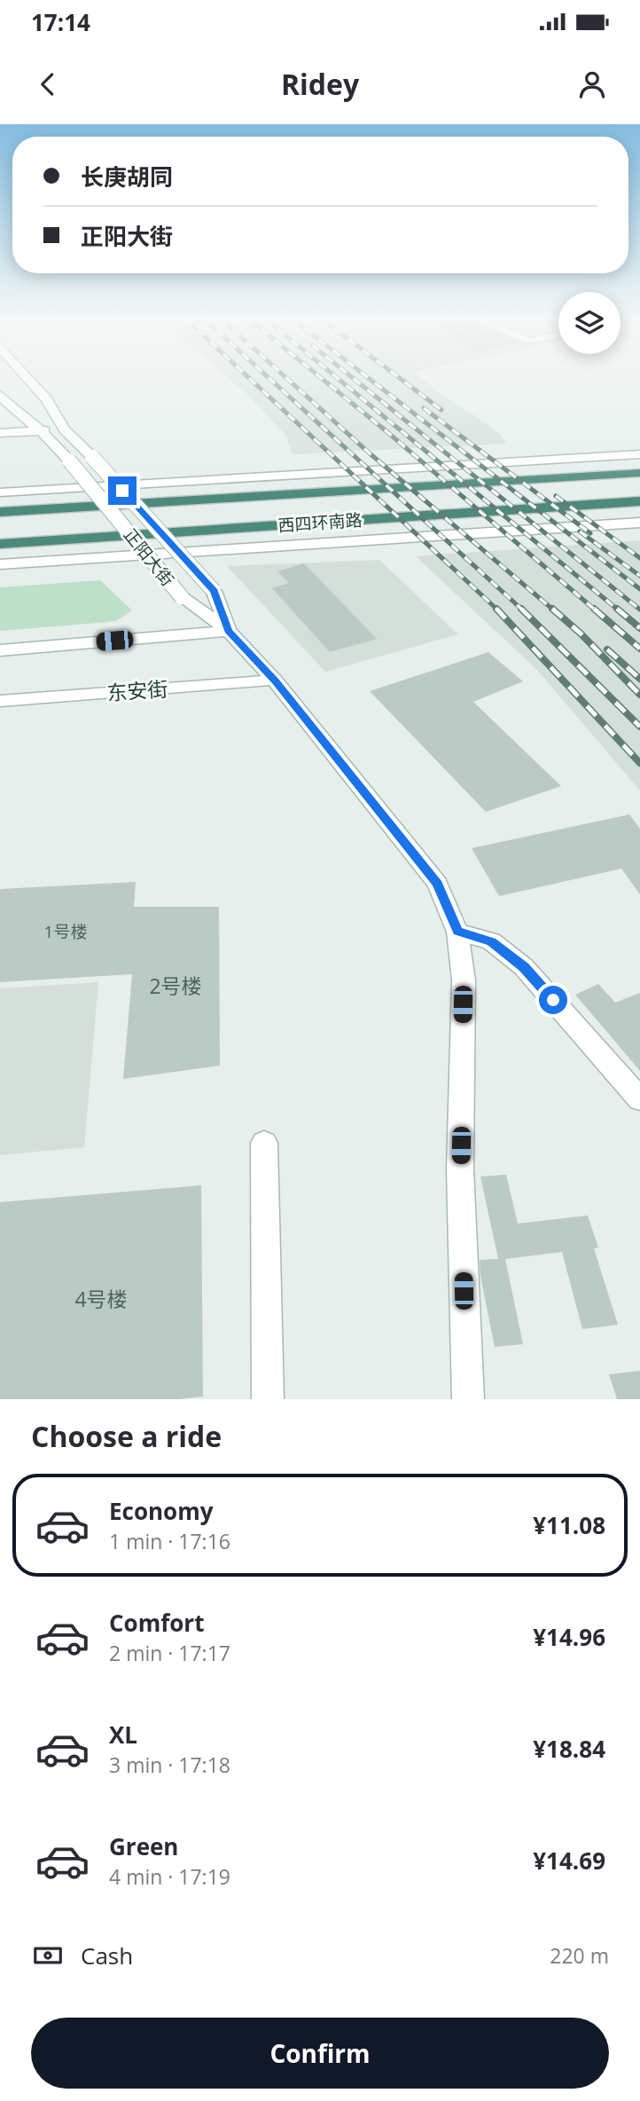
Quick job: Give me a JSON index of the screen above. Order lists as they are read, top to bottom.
{
  "streets": {
    "highway": ["西四环南路"],
    "main road": ["正阳大街", "东安街"]
  },
  "crossings": [
    ["正阳大街", "东安街"]
  ],
  "house_numbers": ["1号楼", "2号楼", "4号楼"],
  "page": {
    "status": "17:14",
    "header": "Ridey",
    "banner": ["长庚胡同", "正阳大街"],
    "heading": "Choose a ride",
    "list": [
      {
        "name": "Economy",
        "note": "1 min · 17:16",
        "value": "¥11.08"
      },
      {
        "name": "Comfort",
        "note": "2 min · 17:17",
        "value": "¥14.96"
      },
      {
        "name": "XL",
        "note": "3 min · 17:18",
        "value": "¥18.84"
      },
      {
        "name": "Green",
        "note": "4 min · 17:19",
        "value": "¥14.69"
      }
    ],
    "pay": ["Cash", "220 m"],
    "buttons": "Confirm"
  }
}
